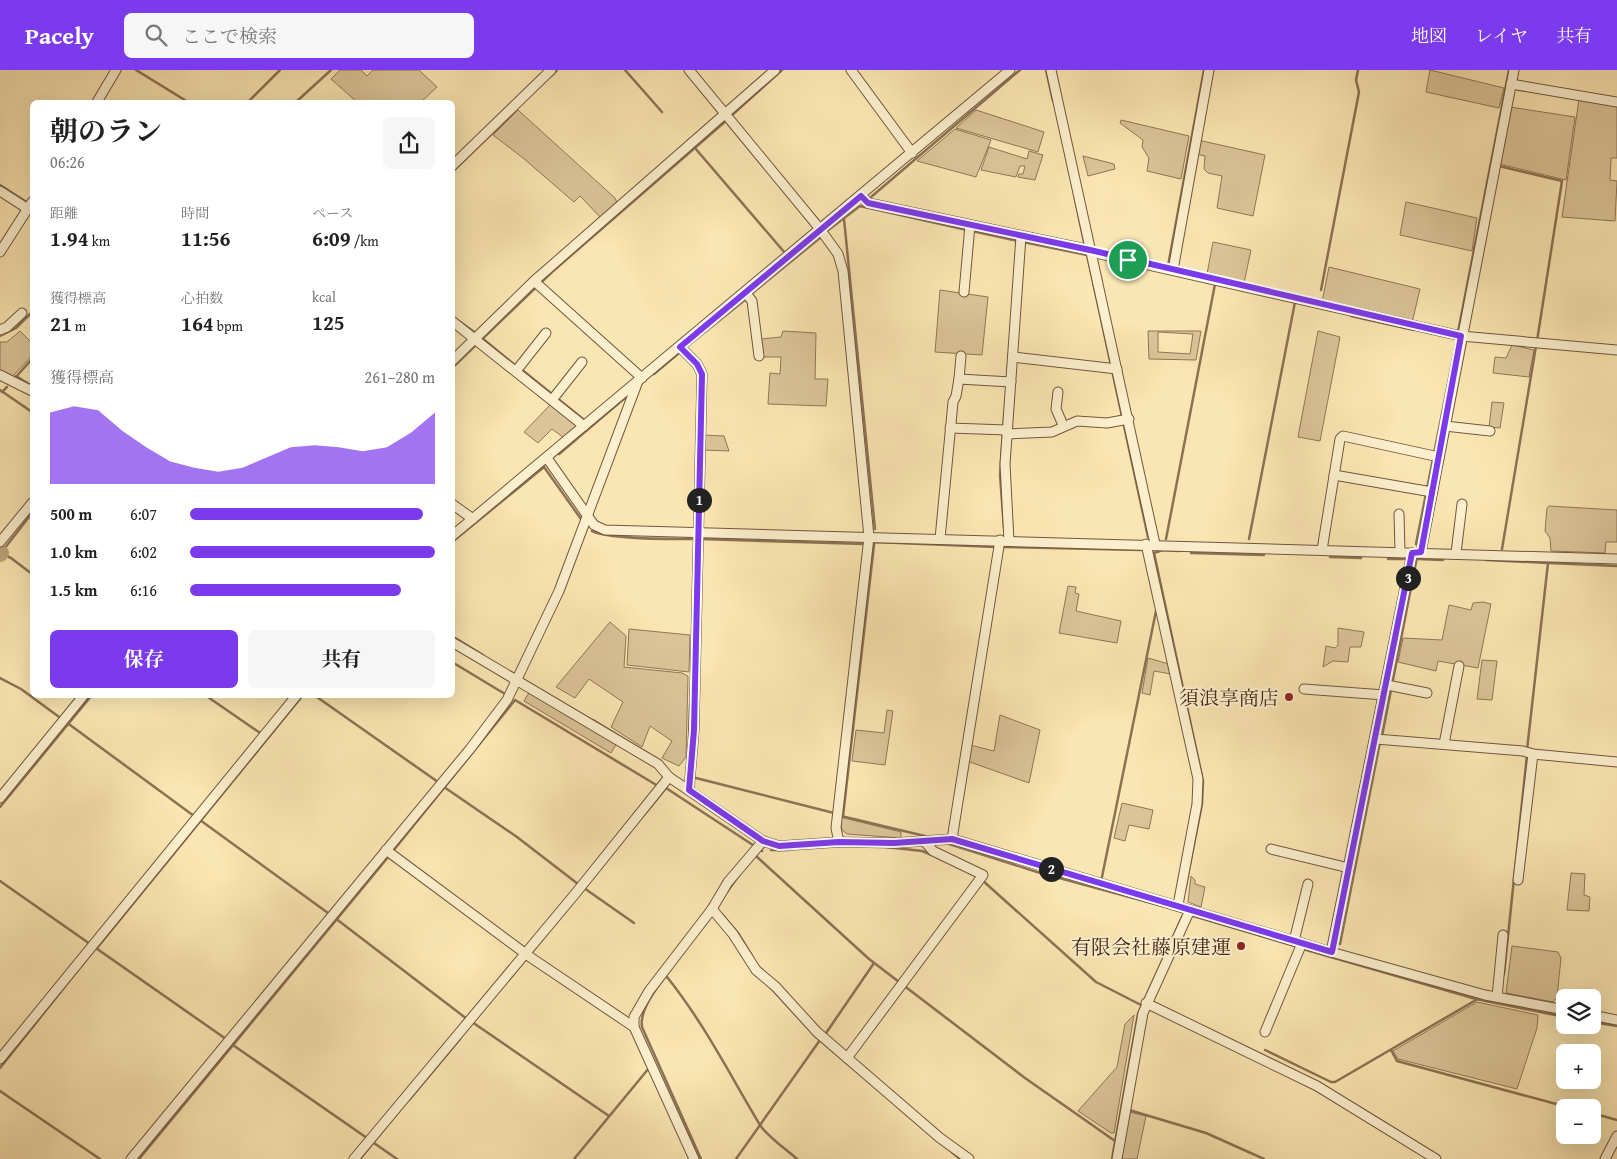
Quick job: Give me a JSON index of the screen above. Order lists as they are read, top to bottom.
{
  "places": ["須浪享商店", "有限会社藤原建運"],
  "page": {
    "header": "Pacely",
    "search": "ここで検索",
    "nav": ["地図", "レイヤ", "共有"],
    "heading": ["朝のラン", "06:26"],
    "stats": [
      ["距離", "1.94 km"],
      ["時間", "11:56"],
      ["ペース", "6:09 /km"],
      ["獲得標高", "21 m"],
      ["心拍数", "164 bpm"],
      ["kcal", "125"]
    ],
    "chart": ["獲得標高", "261–280 m"],
    "pins": ["1", "3", "2"],
    "list": [
      {
        "name": "500 m",
        "note": "6:07"
      },
      {
        "name": "1.0 km",
        "note": "6:02"
      },
      {
        "name": "1.5 km",
        "note": "6:16"
      }
    ],
    "buttons": ["保存", "共有"],
    "map_buttons": ["+", "−"]
  }
}
